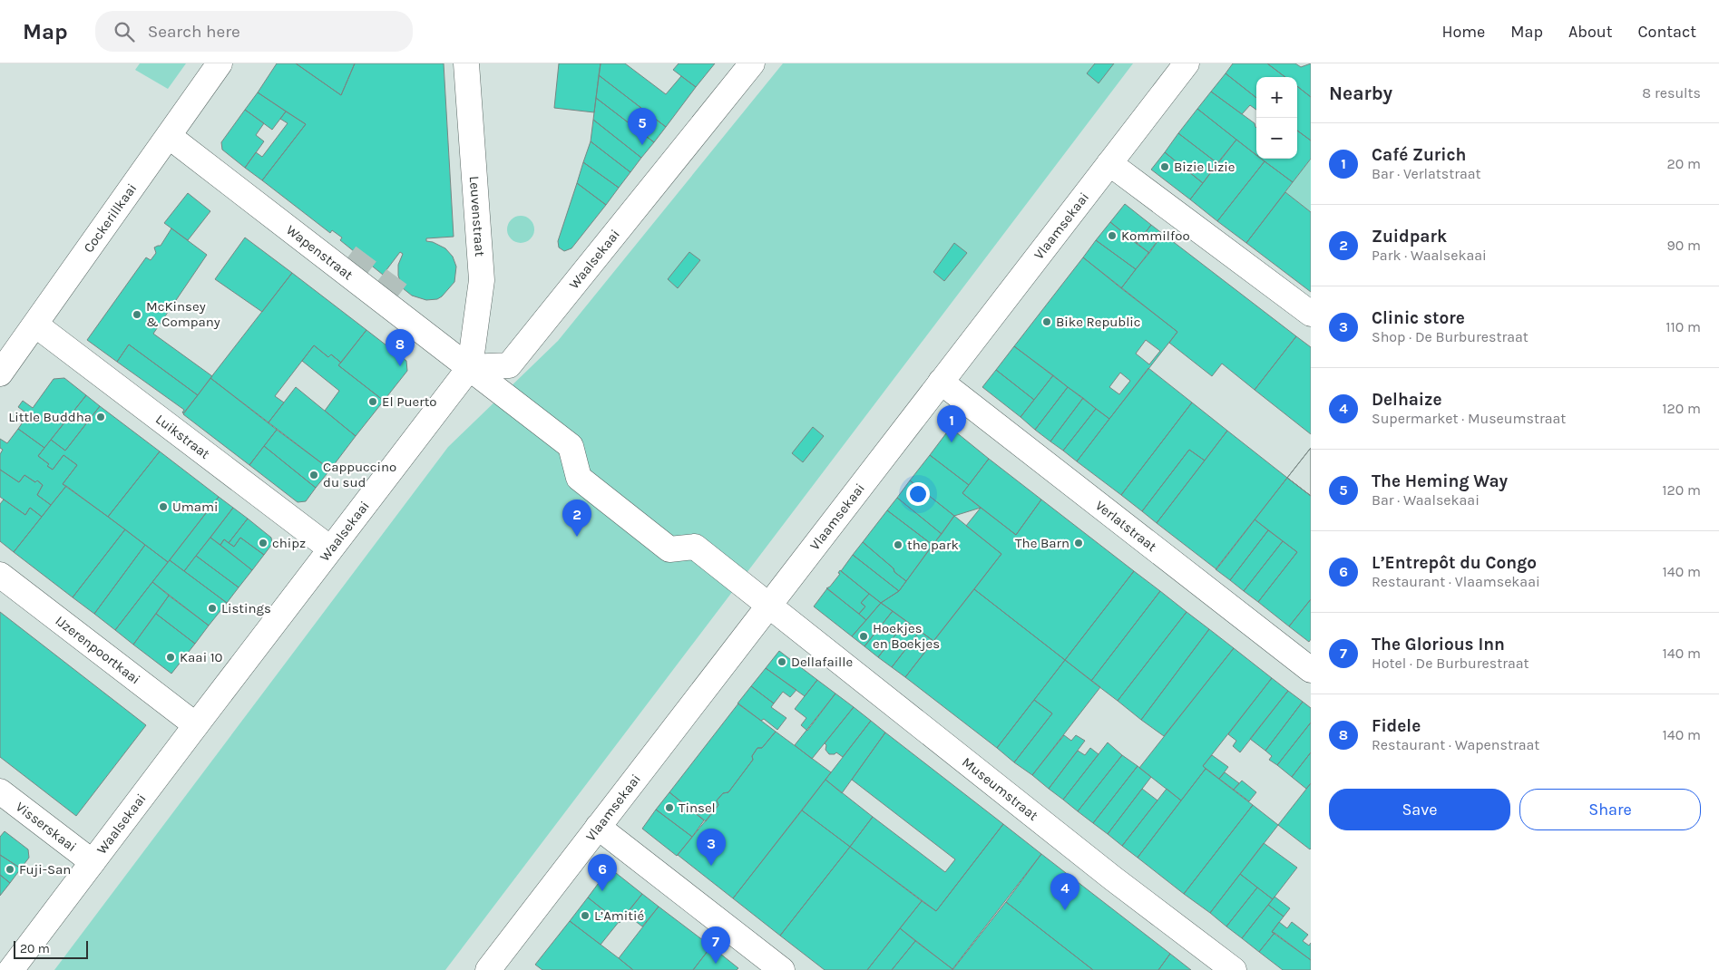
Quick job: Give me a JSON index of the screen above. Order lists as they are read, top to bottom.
{
  "streets": {
    "street": [
      "Leuvenstraat",
      "Cockerillkaai",
      "Vlaamsekaai",
      "Wapenstraat",
      "Waalsekaai",
      "Luikstraat",
      "Verlatstraat",
      "IJzerenpoortkaai",
      "Museumstraat",
      "Visserskaai"
    ]
  },
  "crossings": [
    ["Leuvenstraat", "Wapenstraat"],
    ["Leuvenstraat", "Waalsekaai"],
    ["Cockerillkaai", "Wapenstraat"],
    ["Cockerillkaai", "Luikstraat"],
    ["Vlaamsekaai", "Wapenstraat"],
    ["Vlaamsekaai", "Verlatstraat"],
    ["Vlaamsekaai", "Museumstraat"],
    ["Wapenstraat", "Waalsekaai"],
    ["Wapenstraat", "Museumstraat"],
    ["Waalsekaai", "Luikstraat"],
    ["Waalsekaai", "IJzerenpoortkaai"],
    ["Waalsekaai", "Visserskaai"]
  ],
  "places": [
    "Bizie Lizie",
    "Kommilfoo",
    "McKinsey & Company",
    "Bike Republic",
    "El Puerto",
    "Little Buddha",
    "Cappuccino du sud",
    "Umami",
    "chipz",
    "The Barn",
    "the park",
    "Listings",
    "Hoekjes en Boekjes",
    "Kaai 10",
    "Dellafaille",
    "Tinsel",
    "Fuji-San",
    "L’Amitié"
  ],
  "scale_bar": "20 m",
  "page": {
    "header": "Map",
    "search": "Search here",
    "nav": [
      "Home",
      "Map",
      "About",
      "Contact"
    ],
    "heading": ["Nearby", "8 results"],
    "map_buttons": ["+", "−"],
    "pins": [
      "5",
      "8",
      "1",
      "2",
      "3",
      "6",
      "4",
      "7"
    ],
    "list": [
      {
        "mark": "1",
        "name": "Café Zurich",
        "note": "Bar · Verlatstraat",
        "value": "20 m"
      },
      {
        "mark": "2",
        "name": "Zuidpark",
        "note": "Park · Waalsekaai",
        "value": "90 m"
      },
      {
        "mark": "3",
        "name": "Clinic store",
        "note": "Shop · De Burburestraat",
        "value": "110 m"
      },
      {
        "mark": "4",
        "name": "Delhaize",
        "note": "Supermarket · Museumstraat",
        "value": "120 m"
      },
      {
        "mark": "5",
        "name": "The Heming Way",
        "note": "Bar · Waalsekaai",
        "value": "120 m"
      },
      {
        "mark": "6",
        "name": "L’Entrepôt du Congo",
        "note": "Restaurant · Vlaamsekaai",
        "value": "140 m"
      },
      {
        "mark": "7",
        "name": "The Glorious Inn",
        "note": "Hotel · De Burburestraat",
        "value": "140 m"
      },
      {
        "mark": "8",
        "name": "Fidele",
        "note": "Restaurant · Wapenstraat",
        "value": "140 m"
      }
    ],
    "buttons": ["Save", "Share"],
    "scale": "20 m"
  }
}
